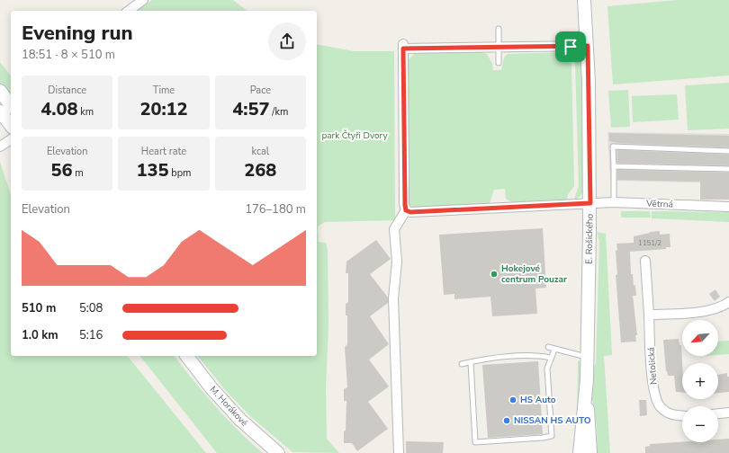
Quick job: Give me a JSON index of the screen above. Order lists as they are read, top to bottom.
{
  "streets": {
    "street": [
      "Větrná",
      "E. Rošického",
      "Netolická",
      "M. Horákové"
    ]
  },
  "crossings": [
    ["Větrná", "E. Rošického"]
  ],
  "parks": ["park Čtyři Dvory"],
  "places": ["Hokejové centrum Pouzar", "HS Auto", "NISSAN HS AUTO"],
  "house_numbers": ["1151/2"],
  "north": "bottom left",
  "page": {
    "heading": ["Evening run", "18:51 · 8 × 510 m"],
    "stats": [
      ["Distance", "4.08 km"],
      ["Time", "20:12"],
      ["Pace", "4:57 /km"],
      ["Elevation", "56 m"],
      ["Heart rate", "135 bpm"],
      ["kcal", "268"]
    ],
    "chart": ["Elevation", "176–180 m"],
    "list": [
      {
        "name": "510 m",
        "note": "5:08"
      },
      {
        "name": "1.0 km",
        "note": "5:16"
      }
    ],
    "map_buttons": ["+", "−"]
  }
}
